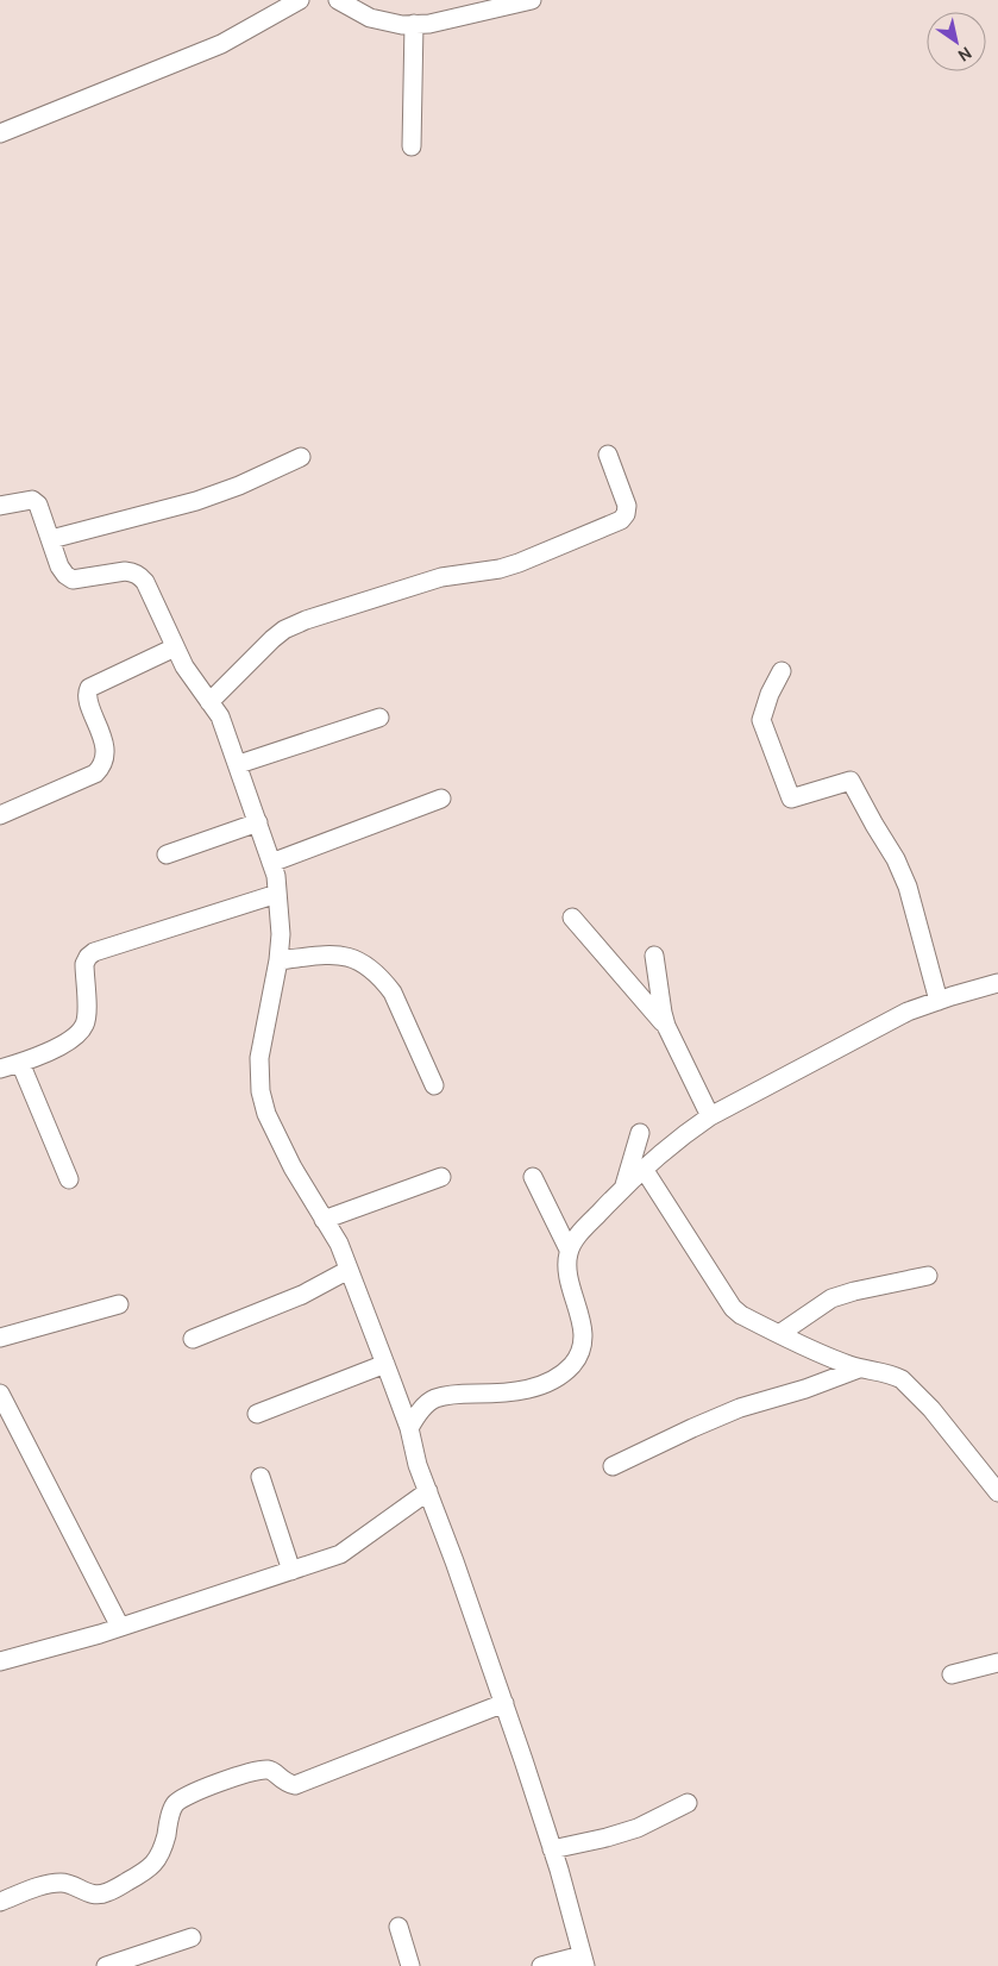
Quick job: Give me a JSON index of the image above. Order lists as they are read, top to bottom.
{
  "north": "bottom right"
}
